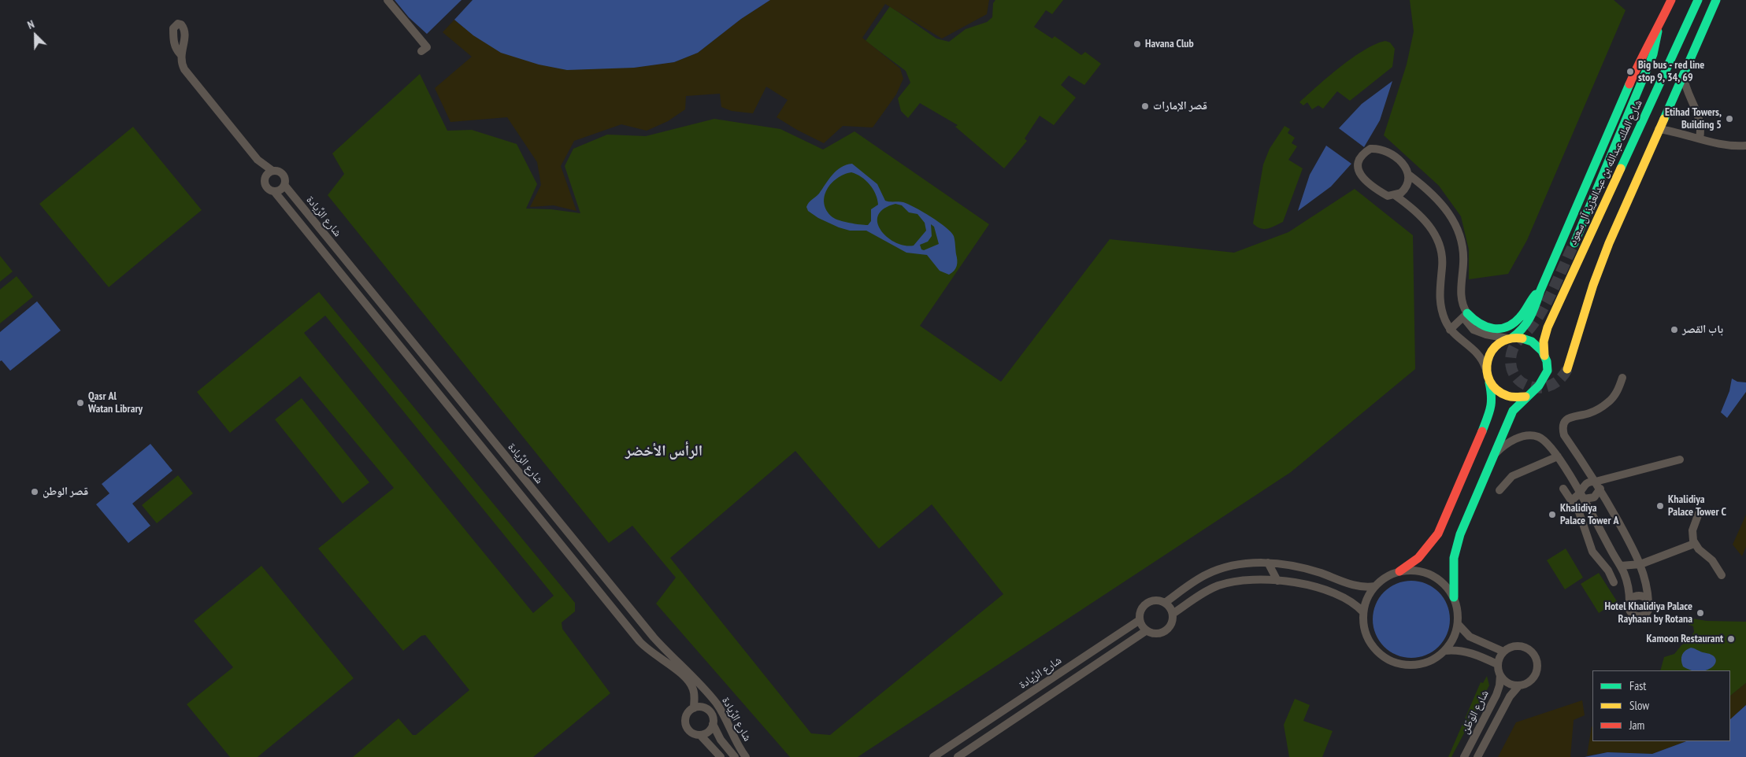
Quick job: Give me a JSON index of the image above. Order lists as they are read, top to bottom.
{
  "streets": {
    "street": ["شارع الملك عبدالله بن عبدالعزيز آل سعود", "شارع الرِّيادة", "شارع الوَطَن"]
  },
  "districts": ["الرأس الأخضر"],
  "places": [
    "Havana Club",
    "Big bus - red line stop 9, 34, 69",
    "قصر الإمارات",
    "Etihad Towers, Building 5",
    "باب القصر",
    "Qasr Al Watan Library",
    "قصر الوطن",
    "Khalidiya Palace Tower C",
    "Khalidiya Palace Tower A",
    "Hotel Khalidiya Palace Rayhaan by Rotana",
    "Kamoon Restaurant"
  ],
  "legend": ["Fast", "Slow", "Jam"],
  "north": "top left"
}
